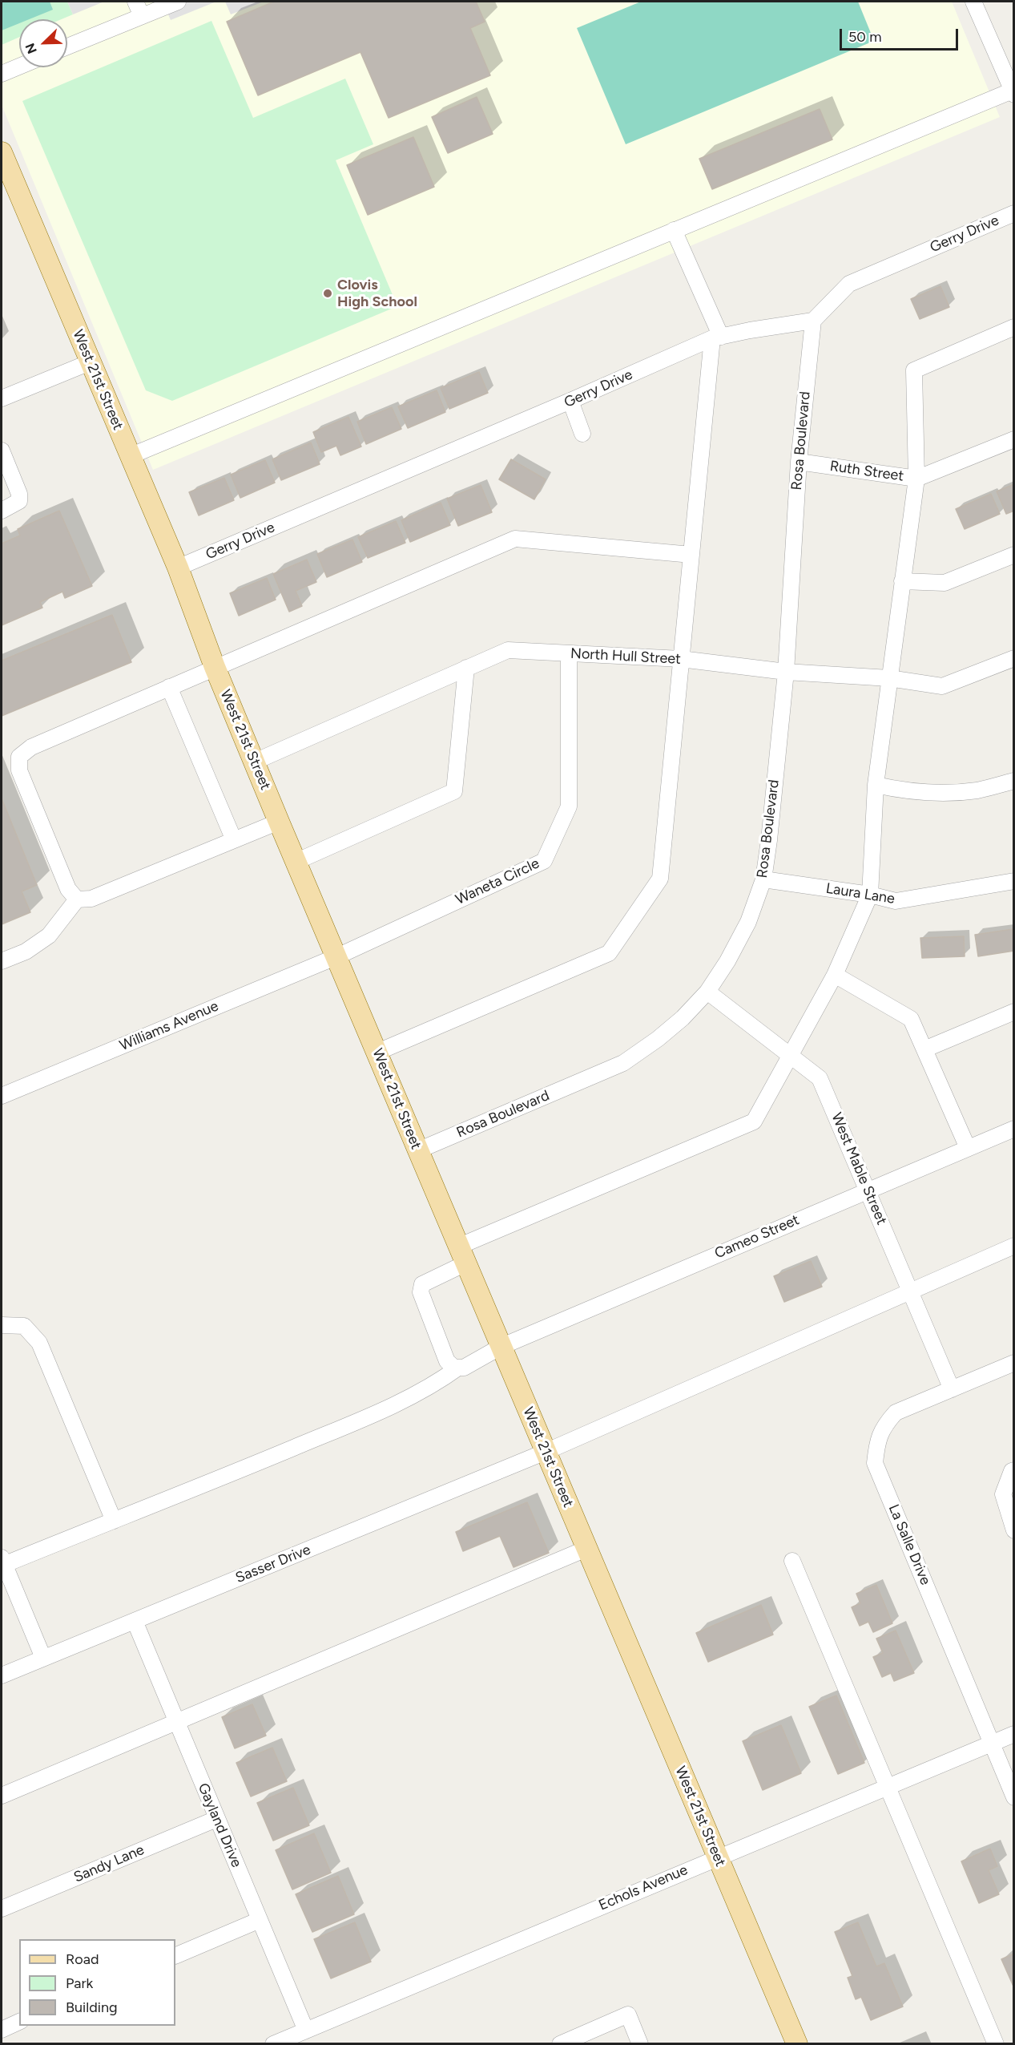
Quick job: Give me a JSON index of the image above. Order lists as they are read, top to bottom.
{
  "streets": {
    "main road": ["West 21st Street"],
    "street": [
      "Gerry Drive",
      "Rosa Boulevard",
      "Ruth Street",
      "North Hull Street",
      "Waneta Circle",
      "Laura Lane",
      "Williams Avenue",
      "West Mable Street",
      "Cameo Street",
      "La Salle Drive",
      "Sasser Drive",
      "Gayland Drive",
      "Sandy Lane",
      "Echols Avenue"
    ]
  },
  "crossings": [
    ["Gerry Drive", "West 21st Street"],
    ["Gerry Drive", "Rosa Boulevard"],
    ["West 21st Street", "Rosa Boulevard"],
    ["West 21st Street", "North Hull Street"],
    ["West 21st Street", "Waneta Circle"],
    ["West 21st Street", "Williams Avenue"],
    ["West 21st Street", "Cameo Street"],
    ["West 21st Street", "Sasser Drive"],
    ["West 21st Street", "Echols Avenue"],
    ["Rosa Boulevard", "Ruth Street"],
    ["Rosa Boulevard", "North Hull Street"],
    ["Rosa Boulevard", "Laura Lane"],
    ["Rosa Boulevard", "West Mable Street"],
    ["North Hull Street", "Waneta Circle"],
    ["Waneta Circle", "Williams Avenue"],
    ["West Mable Street", "Cameo Street"],
    ["West Mable Street", "La Salle Drive"],
    ["West Mable Street", "Sasser Drive"],
    ["La Salle Drive", "Echols Avenue"],
    ["Sasser Drive", "Gayland Drive"],
    ["Gayland Drive", "Sandy Lane"],
    ["Gayland Drive", "Echols Avenue"]
  ],
  "places": ["Clovis High School"],
  "legend": ["Road", "Park", "Building"],
  "scale_bar": "50 m",
  "north": "bottom left"
}
